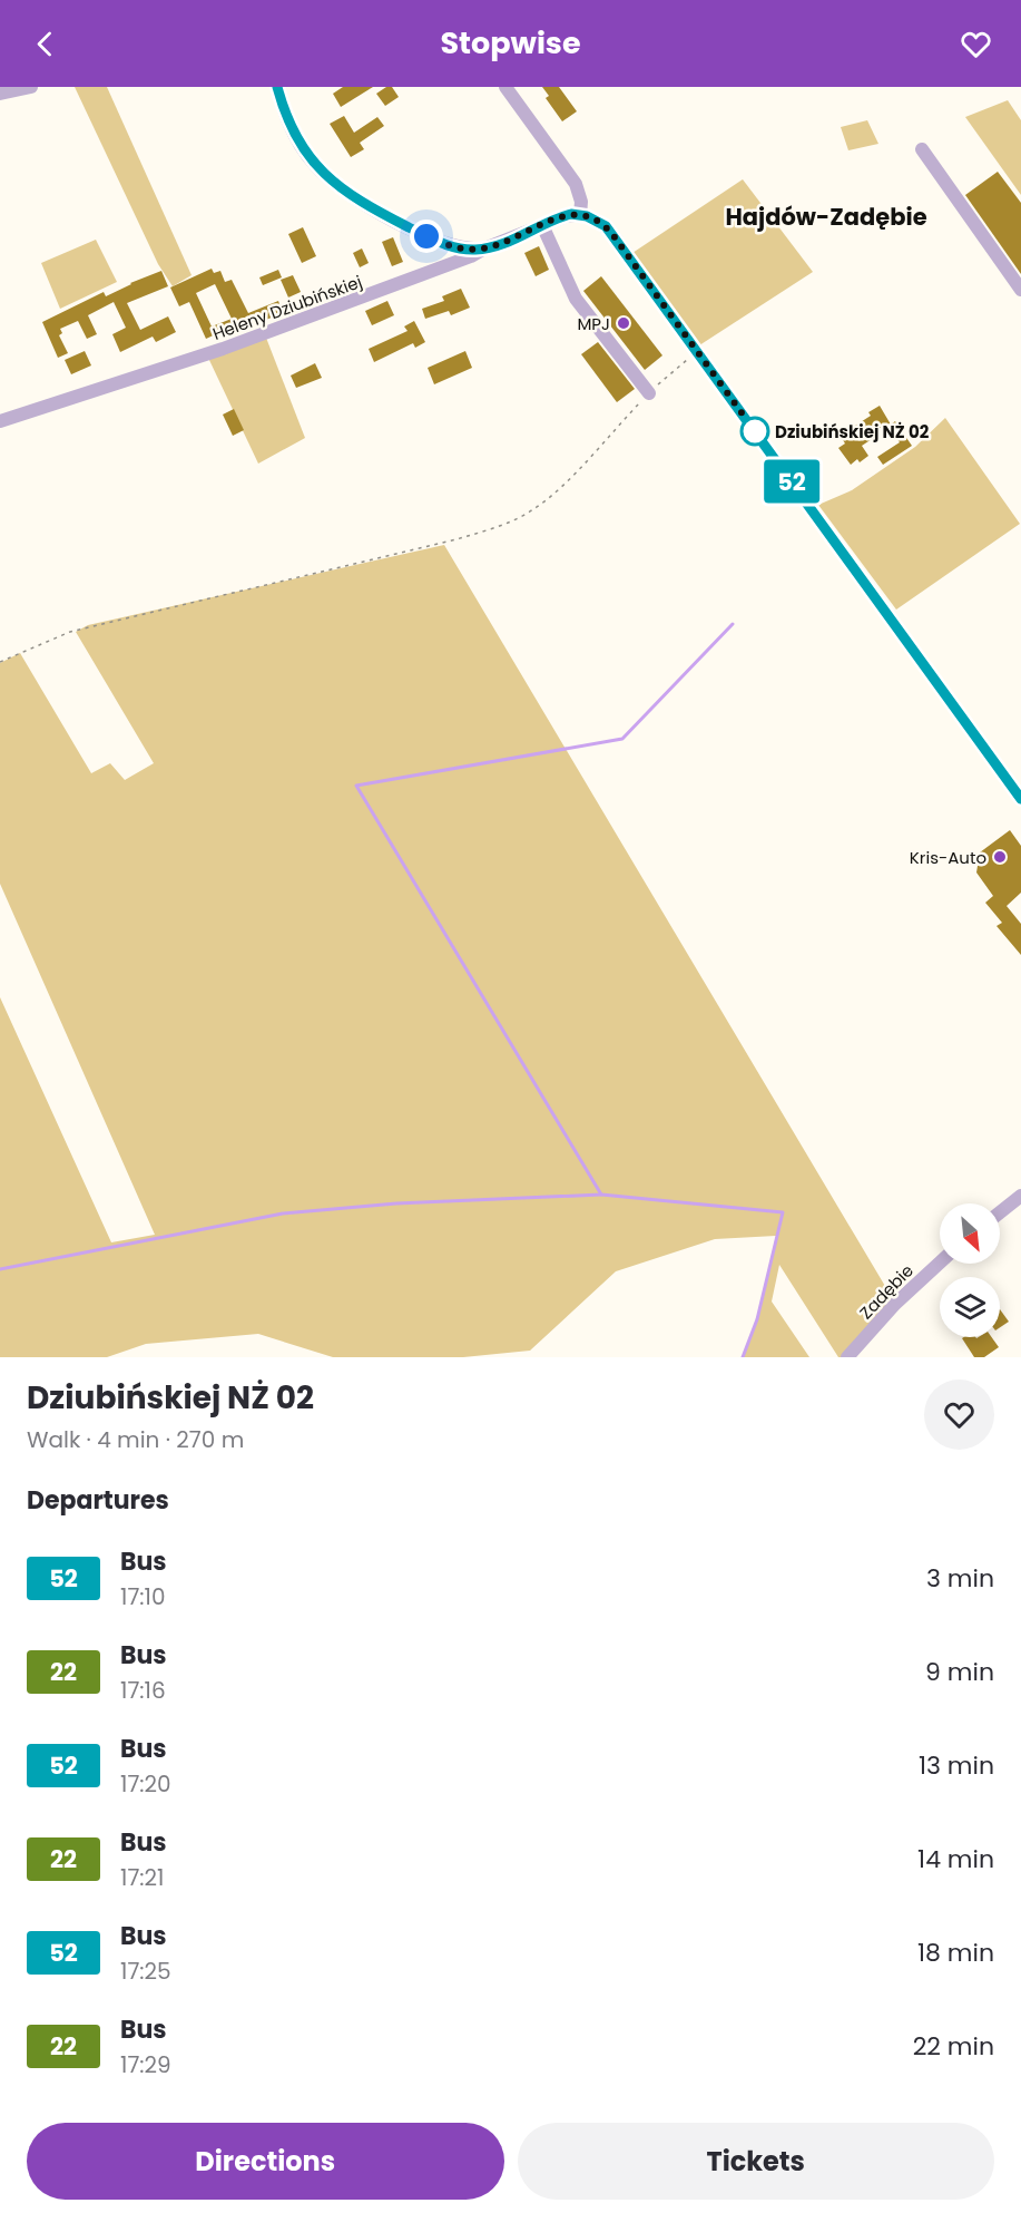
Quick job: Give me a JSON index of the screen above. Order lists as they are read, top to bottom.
{
  "streets": {
    "street": ["Heleny Dziubińskiej", "Zadębie"]
  },
  "districts": ["Hajdów-Zadębie"],
  "places": ["MPJ", "Dziubińskiej NŻ 02", "Kris-Auto"],
  "lines": ["bus line 52"],
  "north": "bottom right",
  "page": {
    "header": "Stopwise",
    "on_map": "52",
    "heading": [
      ["Dziubińskiej NŻ 02", "Walk · 4 min · 270 m"],
      "Departures"
    ],
    "list": [
      {
        "mark": "52",
        "name": "Bus",
        "note": "17:10",
        "value": "3 min"
      },
      {
        "mark": "22",
        "name": "Bus",
        "note": "17:16",
        "value": "9 min"
      },
      {
        "mark": "52",
        "name": "Bus",
        "note": "17:20",
        "value": "13 min"
      },
      {
        "mark": "22",
        "name": "Bus",
        "note": "17:21",
        "value": "14 min"
      },
      {
        "mark": "52",
        "name": "Bus",
        "note": "17:25",
        "value": "18 min"
      },
      {
        "mark": "22",
        "name": "Bus",
        "note": "17:29",
        "value": "22 min"
      }
    ],
    "buttons": ["Directions", "Tickets"]
  }
}
